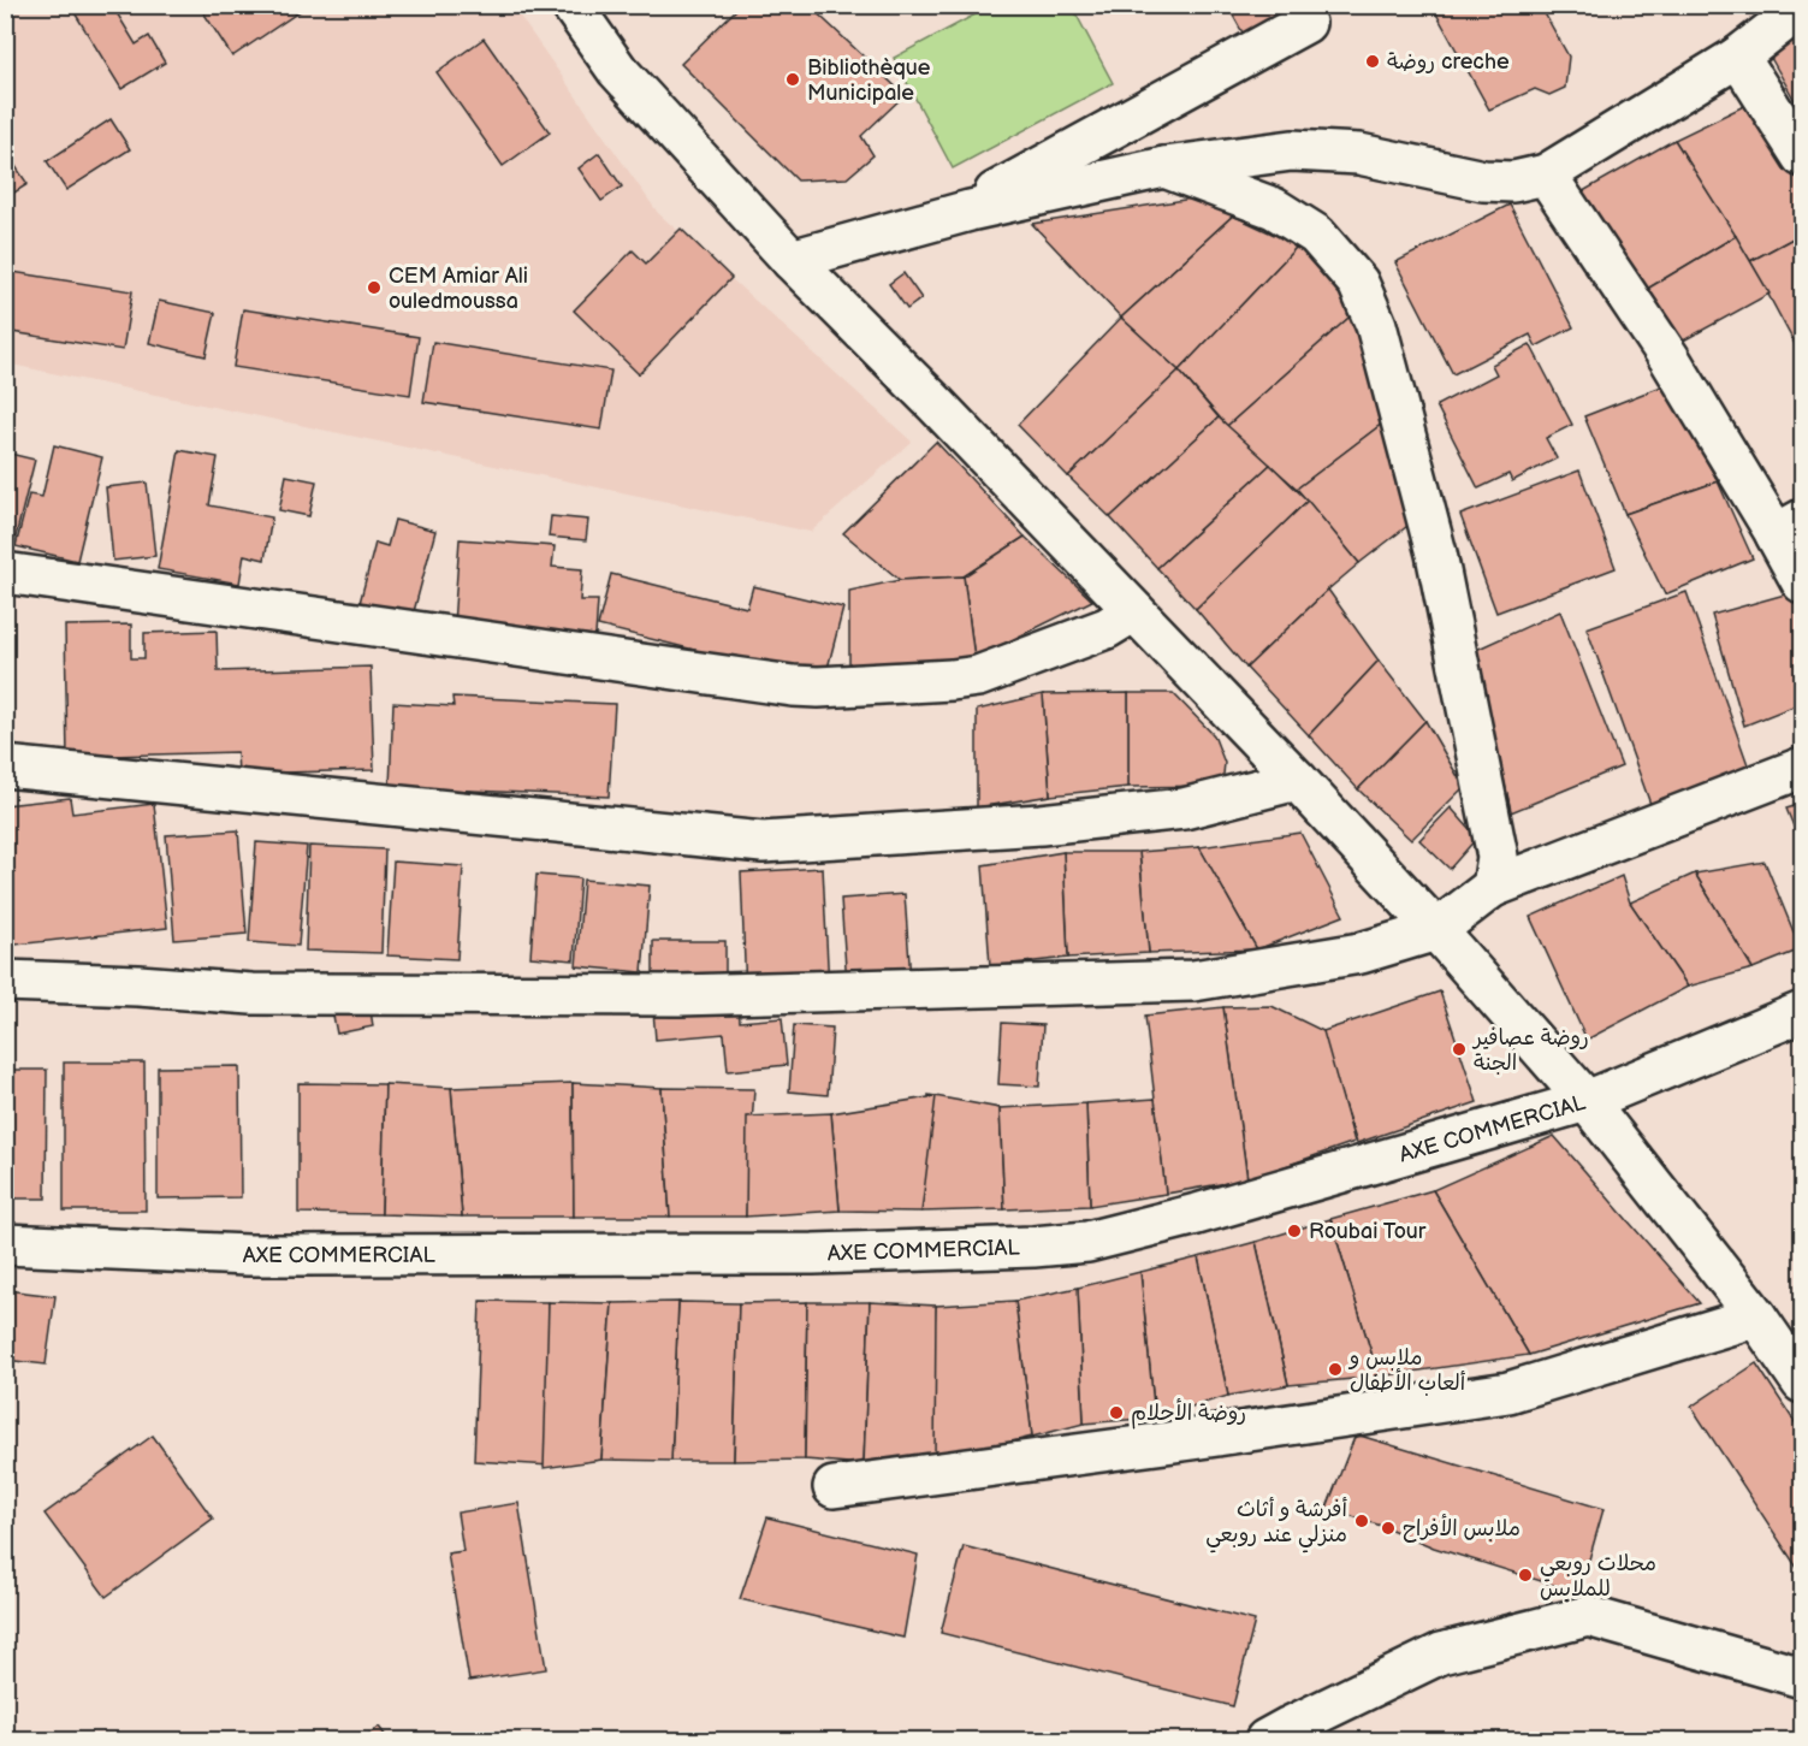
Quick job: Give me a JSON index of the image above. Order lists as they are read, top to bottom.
{
  "streets": {
    "street": ["AXE COMMERCIAL"]
  },
  "places": [
    "روضة creche",
    "Bibliothèque Municipale",
    "CEM Amiar Ali ouledmoussa",
    "روضة عصافير الجنة",
    "Roubai Tour",
    "ملابس و ألعاب الأطفال",
    "روضة الأحلام",
    "أفرشة و أثاث منزلي عند روبعي",
    "ملابس الأفراح",
    "محلات روبعي للملابس"
  ]
}
